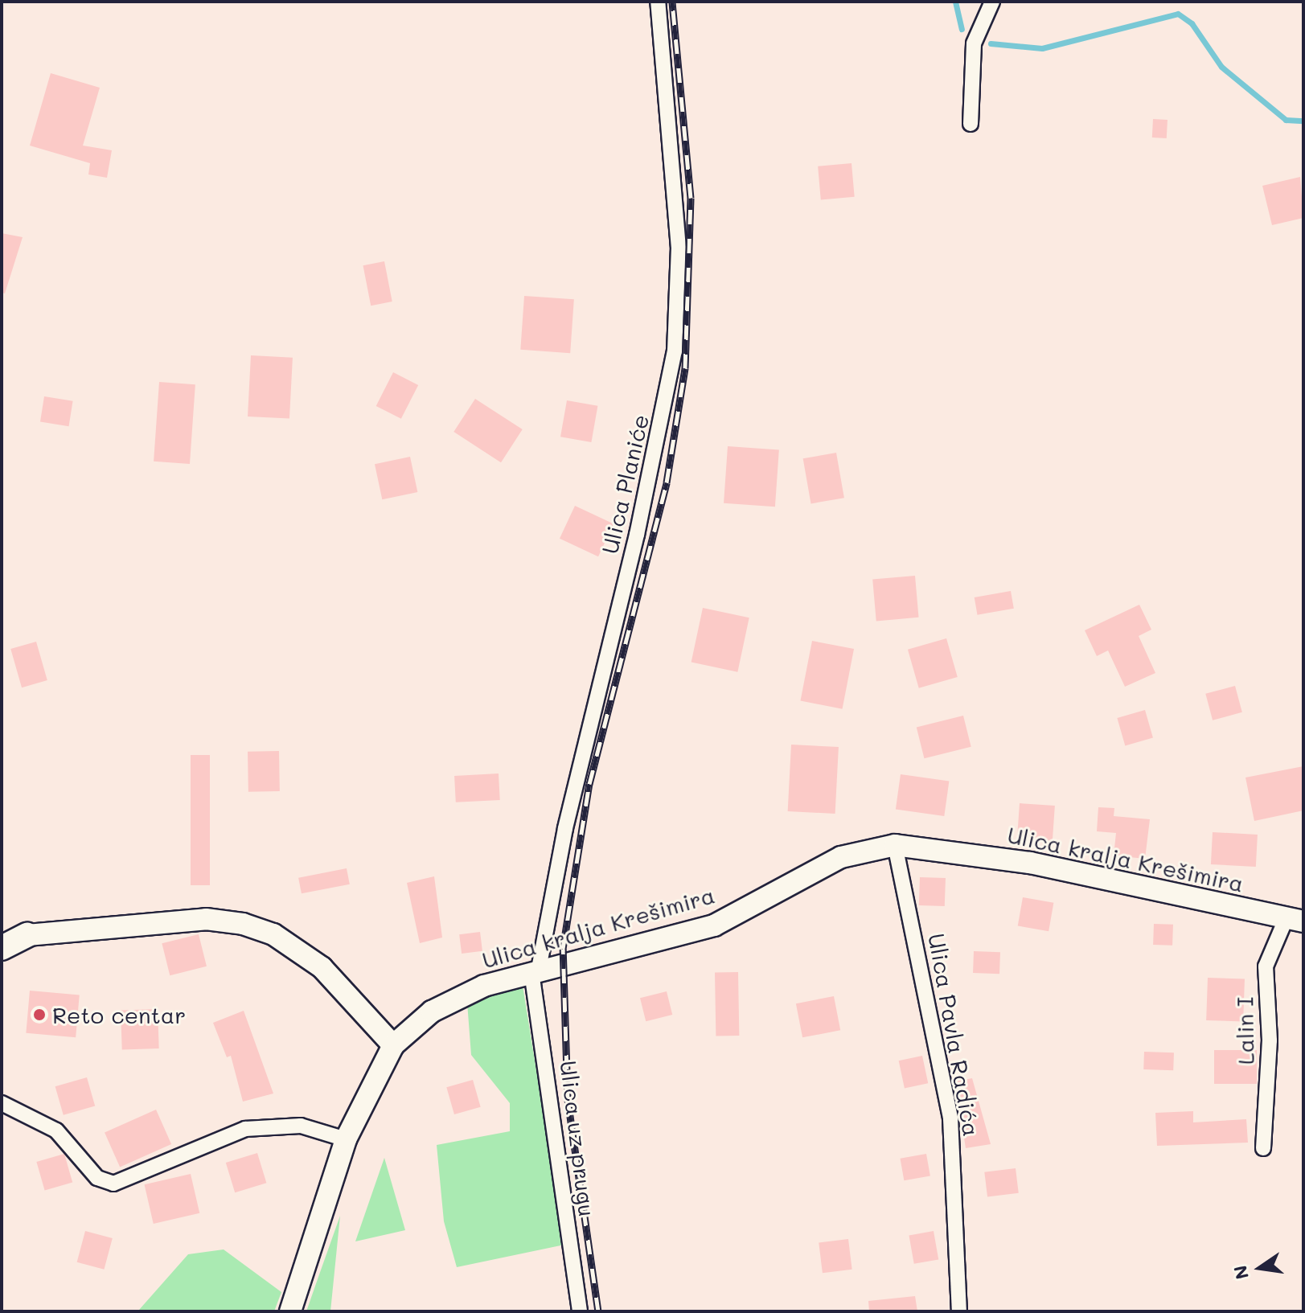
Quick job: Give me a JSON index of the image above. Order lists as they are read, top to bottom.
{
  "streets": {
    "street": [
      "Ulica Planiće",
      "Ulica kralja Krešimira",
      "Lalin I",
      "Ulica Pavla Radića",
      "Ulica uz prugu"
    ]
  },
  "crossings": [
    ["Ulica Planiće", "Ulica kralja Krešimira"],
    ["Ulica Planiće", "Ulica uz prugu"],
    ["Ulica kralja Krešimira", "Lalin I"],
    ["Ulica kralja Krešimira", "Ulica Pavla Radića"],
    ["Ulica kralja Krešimira", "Ulica uz prugu"]
  ],
  "places": ["Reto centar"],
  "north": "left"
}
